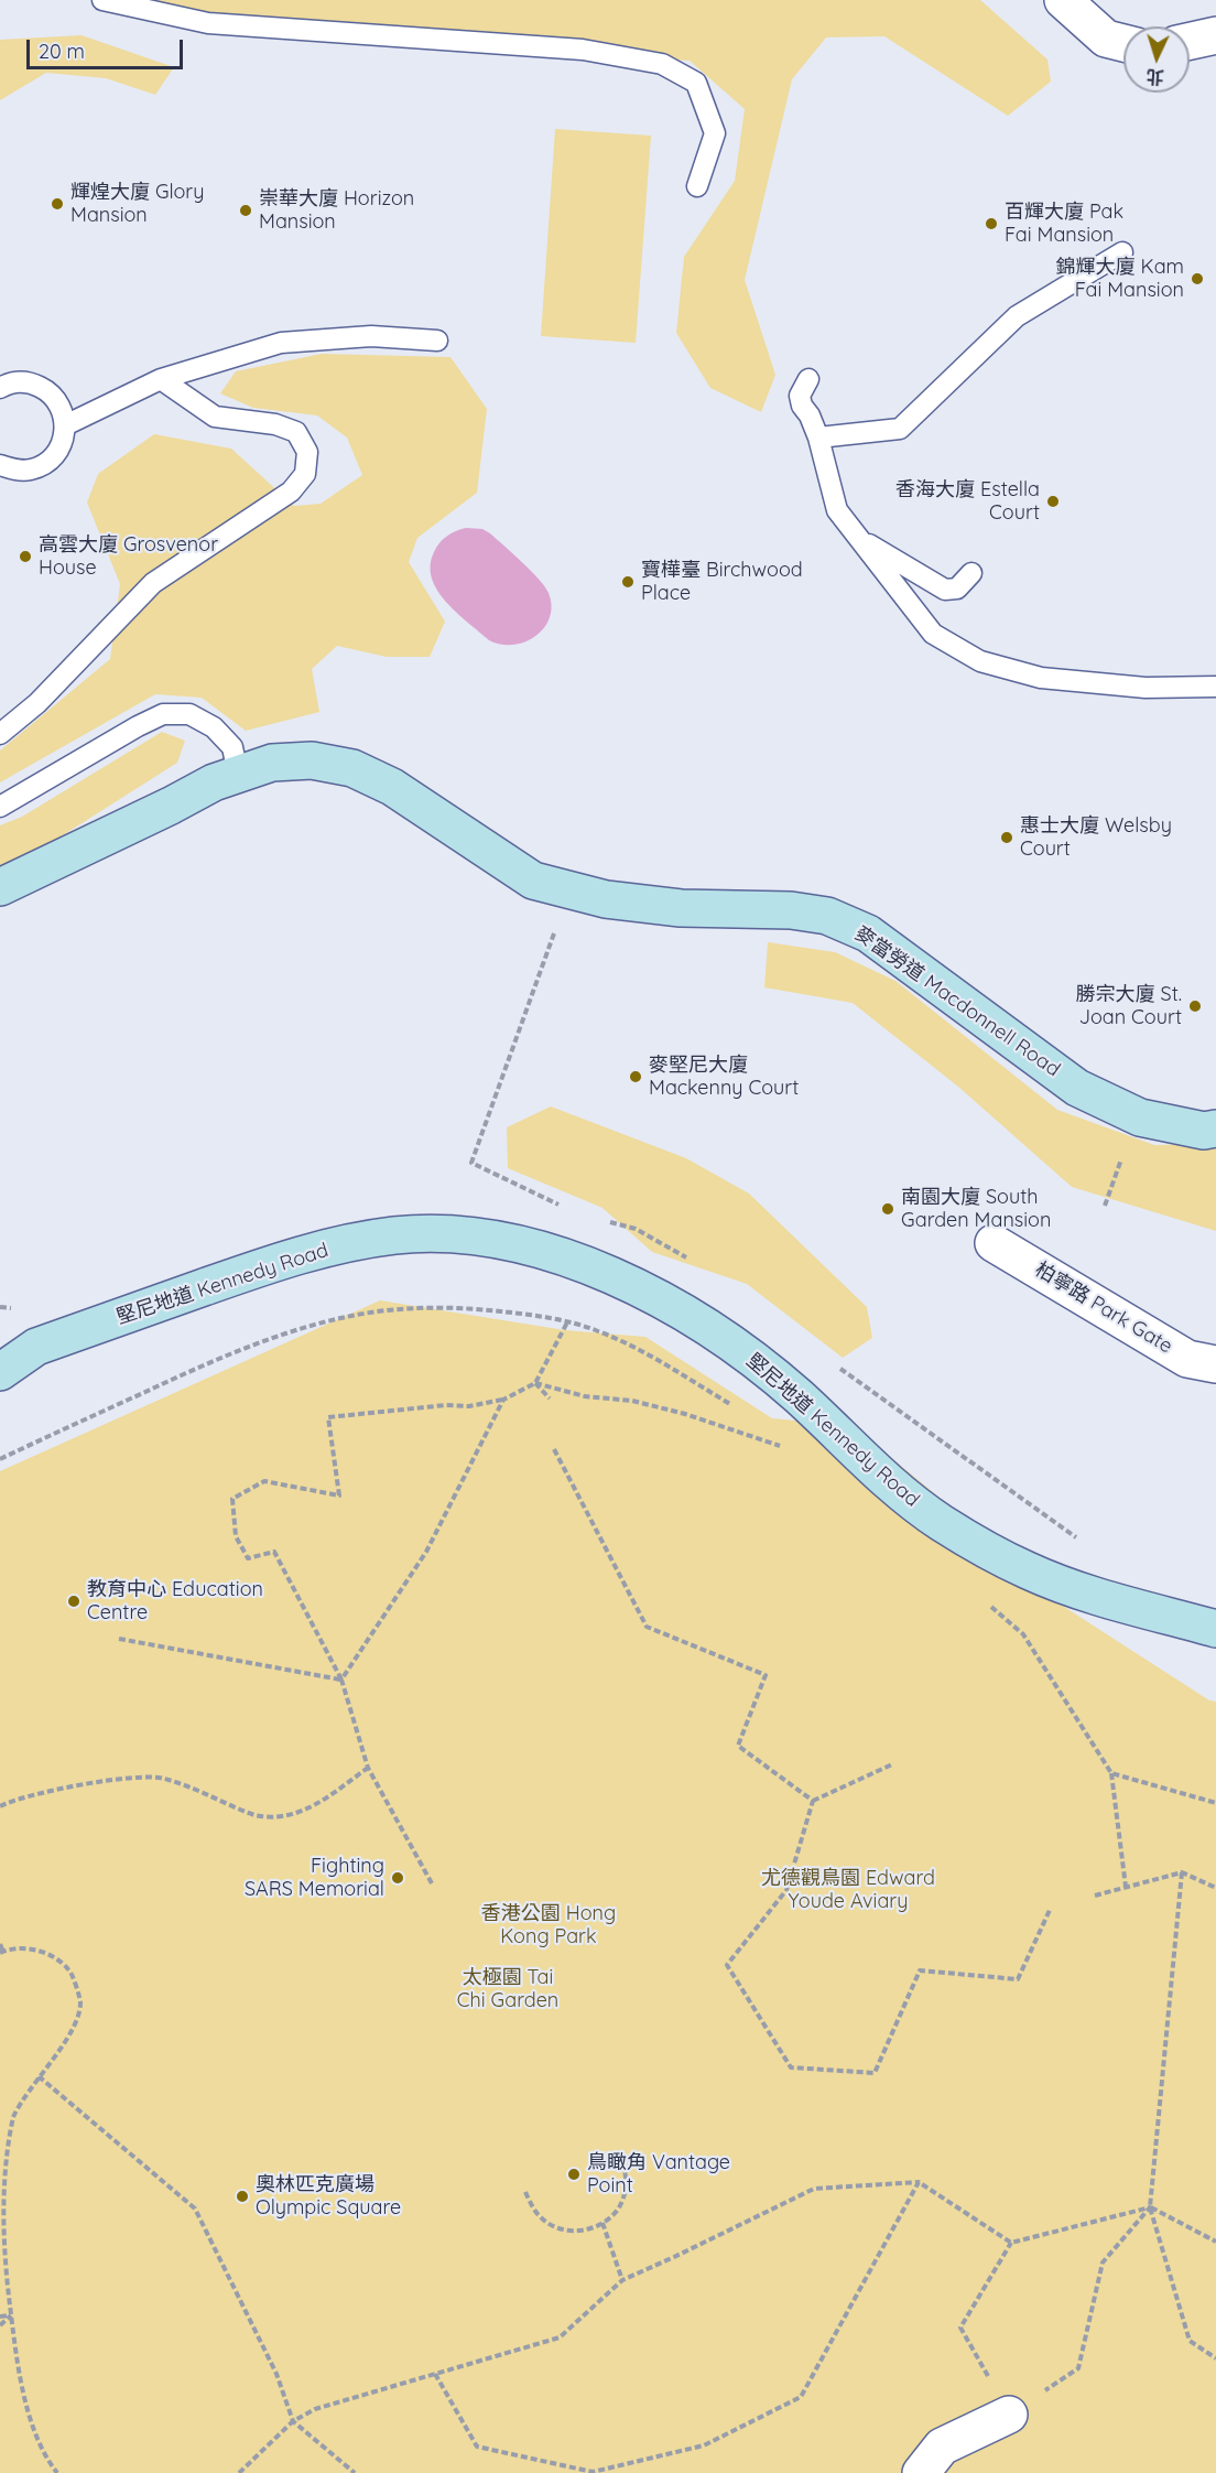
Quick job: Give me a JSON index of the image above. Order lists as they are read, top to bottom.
{
  "streets": {
    "street": ["麥當勞道 Macdonnell Road", "堅尼地道 Kennedy Road", "柏寧路 Park Gate"]
  },
  "parks": ["尤德觀鳥園 Edward Youde Aviary", "香港公園 Hong Kong Park", "太極園 Tai Chi Garden"],
  "places": [
    "輝煌大廈 Glory Mansion",
    "崇華大廈 Horizon Mansion",
    "百輝大廈 Pak Fai Mansion",
    "錦輝大廈 Kam Fai Mansion",
    "香海大廈 Estella Court",
    "高雲大廈 Grosvenor House",
    "寶樺臺 Birchwood Place",
    "惠士大廈 Welsby Court",
    "勝宗大廈 St. Joan Court",
    "麥堅尼大廈 Mackenny Court",
    "南園大廈 South Garden Mansion",
    "教育中心 Education Centre",
    "Fighting SARS Memorial",
    "鳥瞰角 Vantage Point",
    "奧林匹克廣場 Olympic Square"
  ],
  "scale_bar": "20 m",
  "north": "bottom"
}
